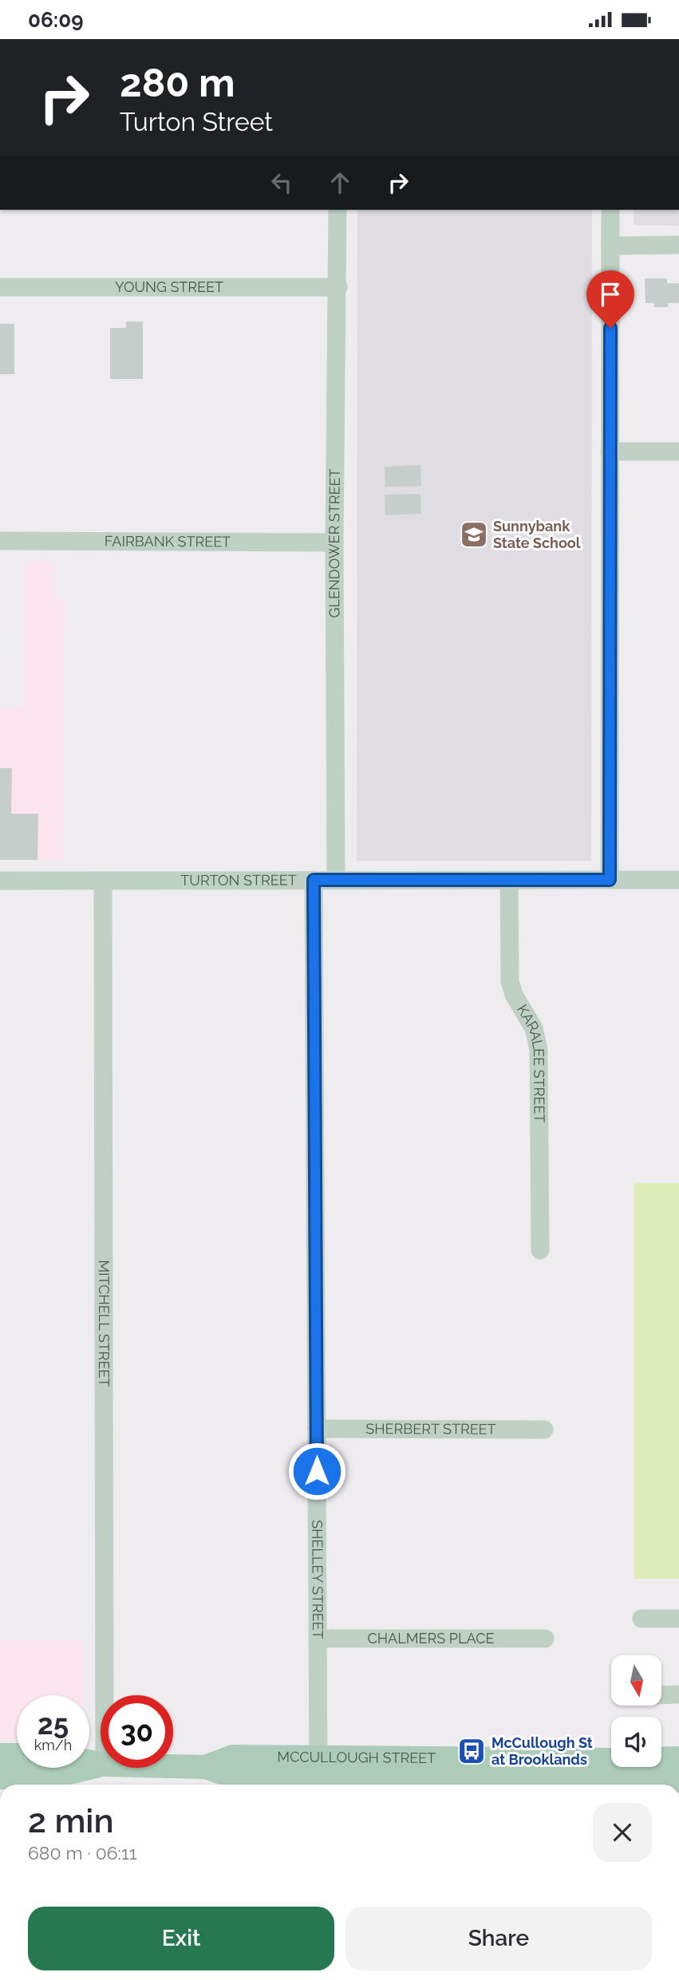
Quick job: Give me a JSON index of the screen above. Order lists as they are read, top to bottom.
{
  "streets": {
    "main road": ["MCCULLOUGH STREET"],
    "street": [
      "YOUNG STREET",
      "FAIRBANK STREET",
      "GLENDOWER STREET",
      "TURTON STREET",
      "KARALEE STREET",
      "MITCHELL STREET",
      "SHERBERT STREET",
      "SHELLEY STREET",
      "CHALMERS PLACE"
    ]
  },
  "crossings": [
    ["YOUNG STREET", "GLENDOWER STREET"],
    ["FAIRBANK STREET", "GLENDOWER STREET"],
    ["GLENDOWER STREET", "TURTON STREET"],
    ["TURTON STREET", "KARALEE STREET"],
    ["TURTON STREET", "MITCHELL STREET"],
    ["TURTON STREET", "SHELLEY STREET"],
    ["SHERBERT STREET", "SHELLEY STREET"],
    ["SHELLEY STREET", "CHALMERS PLACE"],
    ["SHELLEY STREET", "MCCULLOUGH STREET"]
  ],
  "places": {
    "school or university": ["Sunnybank State School"],
    "bus stop": ["McCullough St at Brooklands"]
  },
  "north": "bottom",
  "page": {
    "status": "06:09",
    "turn": ["280 m", "Turton Street"],
    "speed": "25 km/h",
    "limit": "30",
    "heading": ["2 min", "680 m · 06:11"],
    "buttons": ["Exit", "Share"]
  }
}
